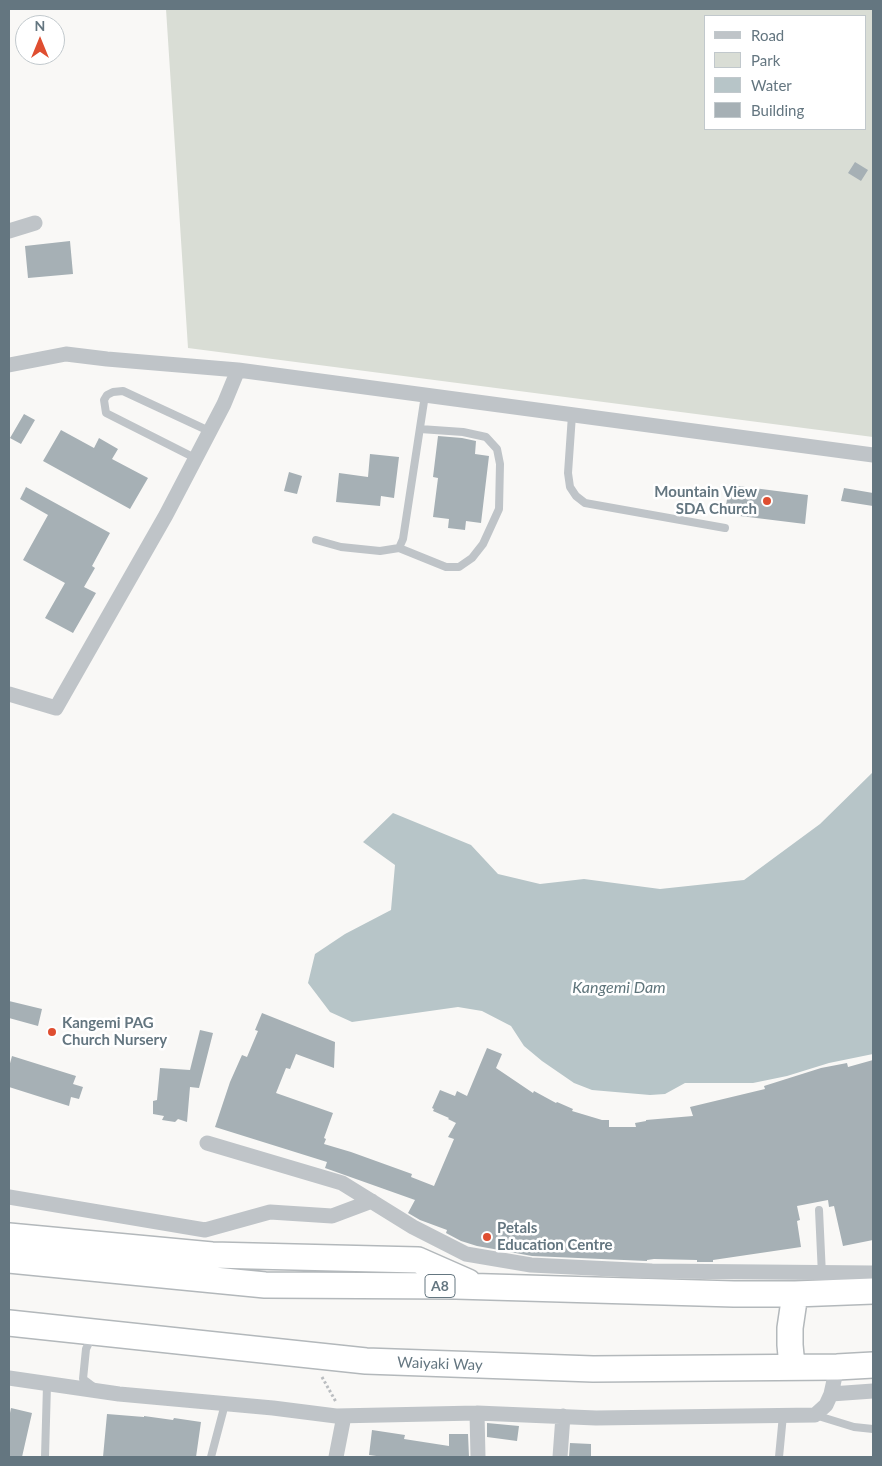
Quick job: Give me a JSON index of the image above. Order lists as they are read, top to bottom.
{
  "streets": {
    "highway": ["A8", "Waiyaki Way"]
  },
  "water": ["Kangemi Dam"],
  "places": ["Mountain View SDA Church", "Kangemi PAG Church Nursery", "Petals Education Centre"],
  "legend": [
    "Road",
    "Park",
    "Water",
    "Building"
  ],
  "north": "top"
}
